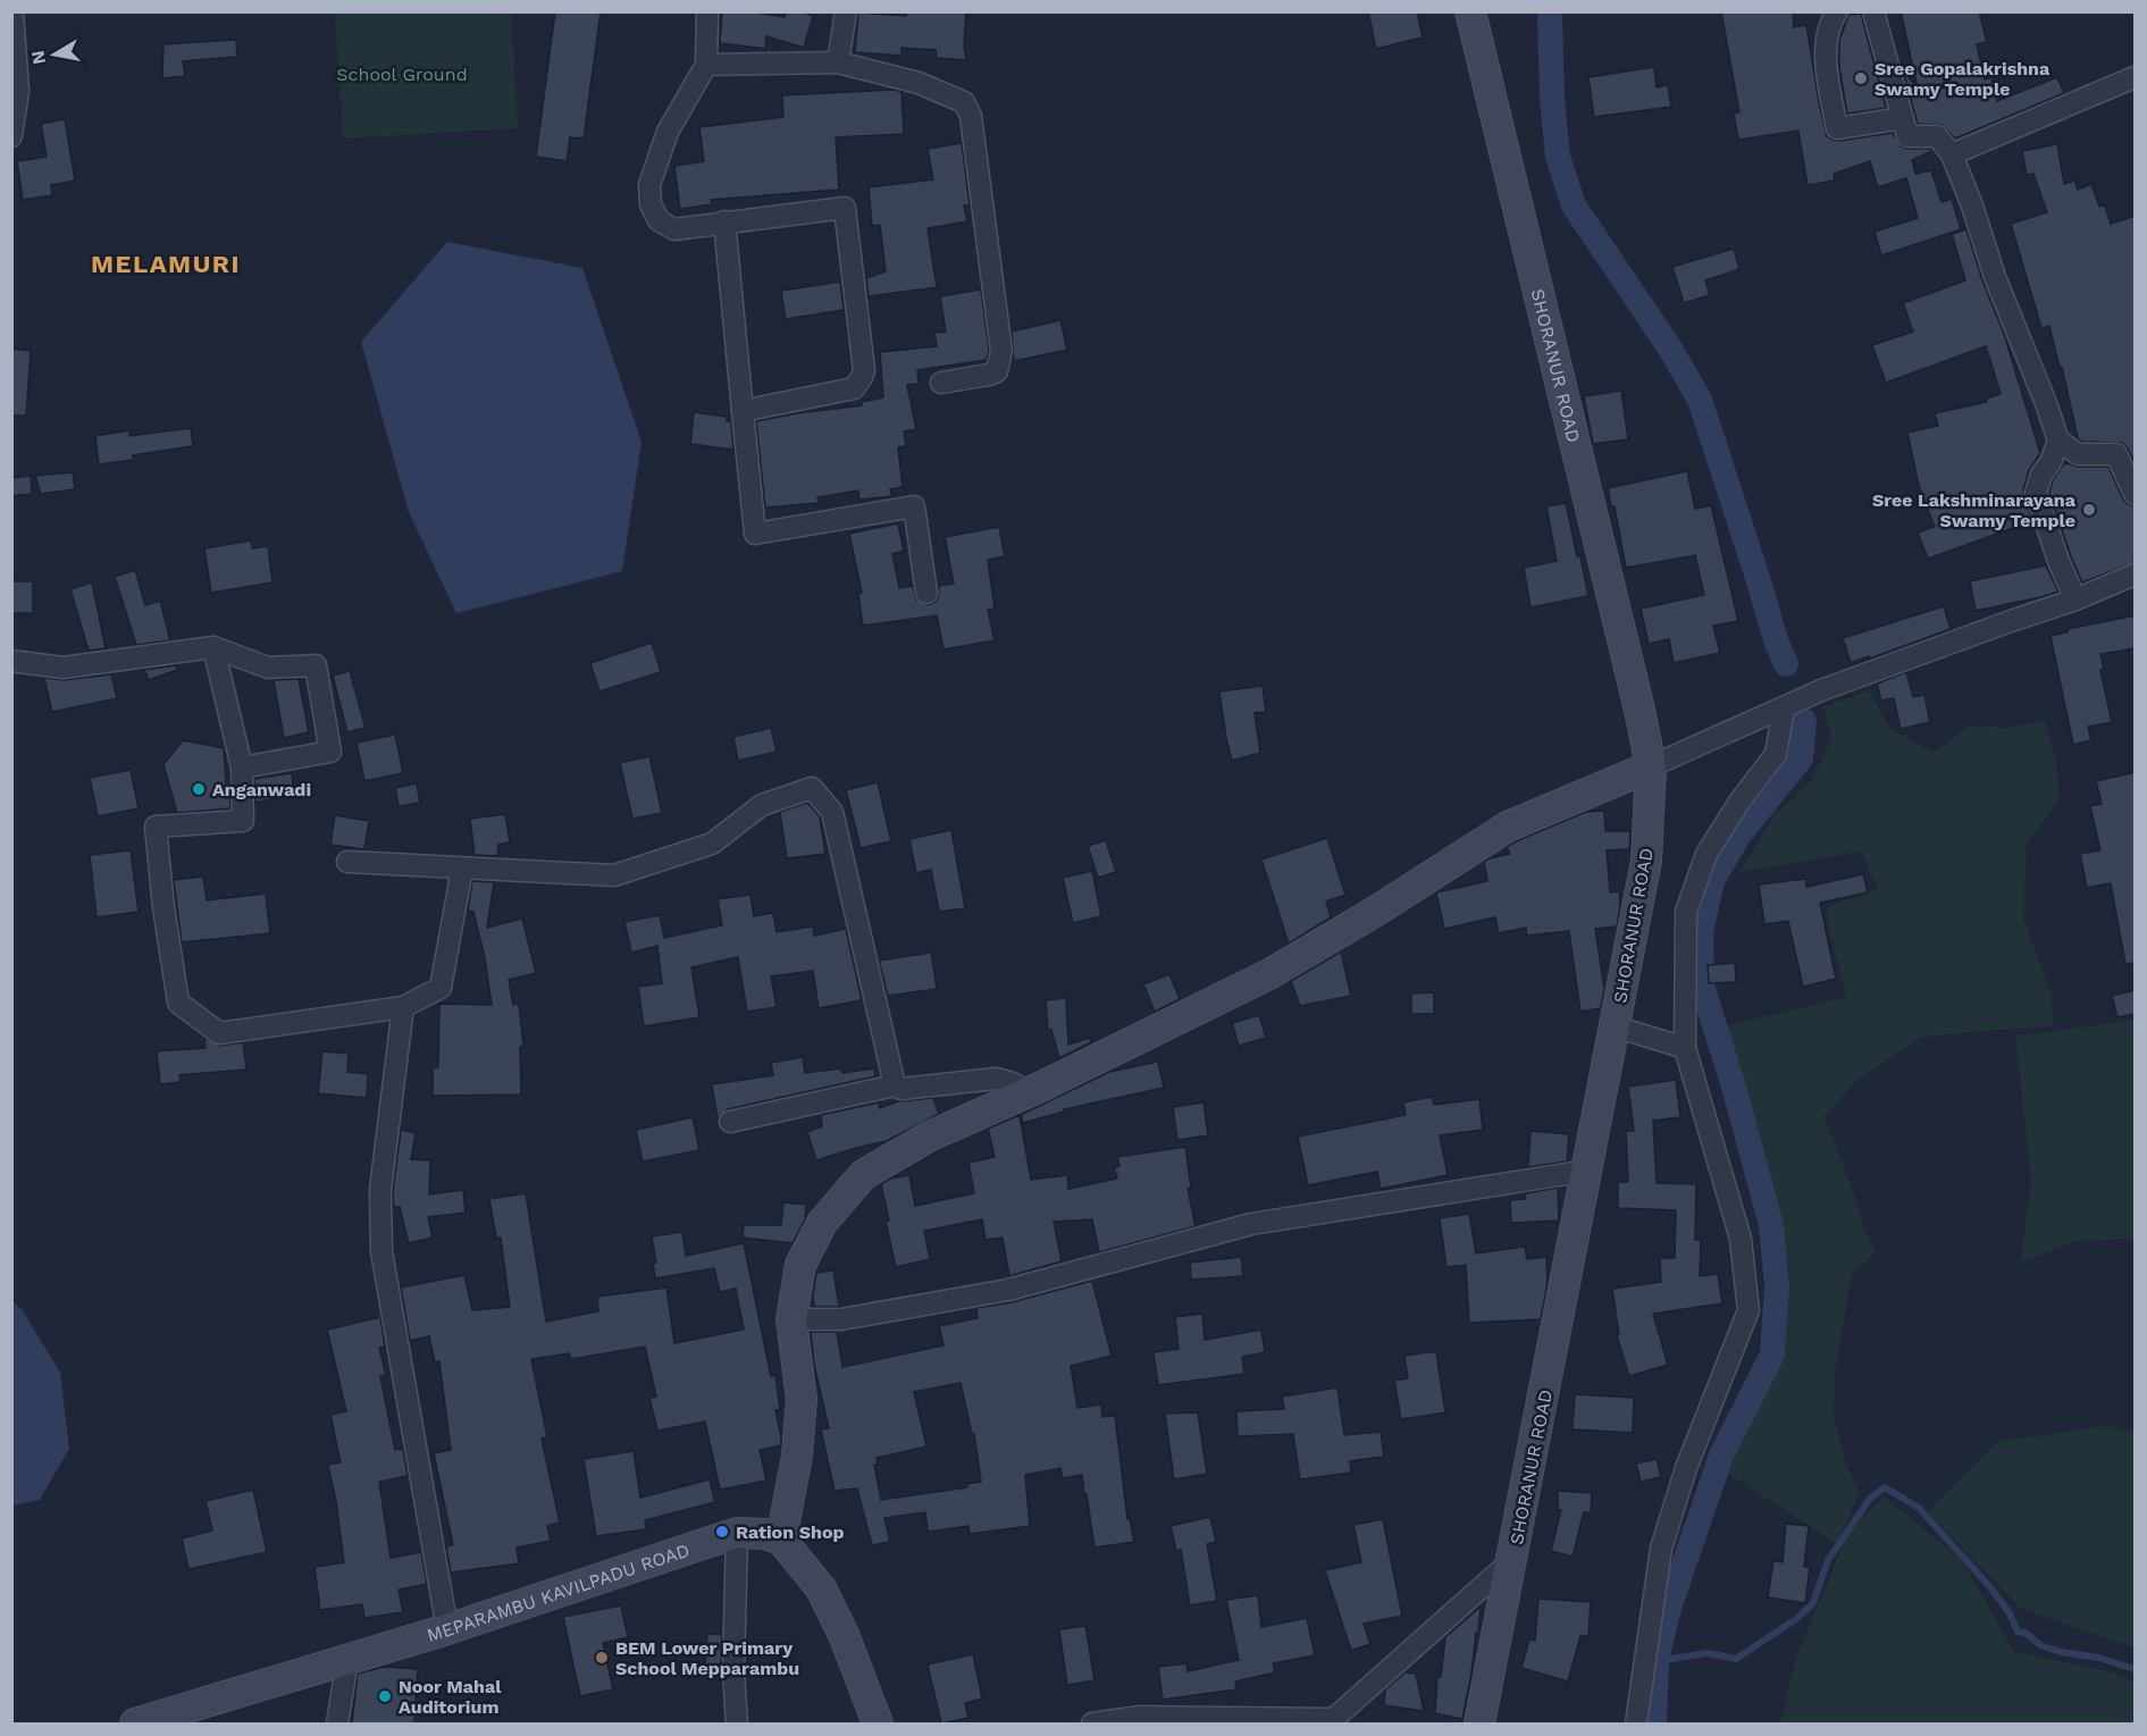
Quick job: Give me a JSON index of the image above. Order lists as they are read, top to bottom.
{
  "streets": {
    "main road": ["SHORANUR ROAD", "MEPARAMBU KAVILPADU ROAD"]
  },
  "districts": ["MELAMURI"],
  "parks": ["School Ground"],
  "places": [
    "Sree Gopalakrishna Swamy Temple",
    "Sree Lakshminarayana Swamy Temple",
    "Anganwadi",
    "Ration Shop",
    "BEM Lower Primary School Mepparambu",
    "Noor Mahal Auditorium"
  ],
  "north": "left"
}
